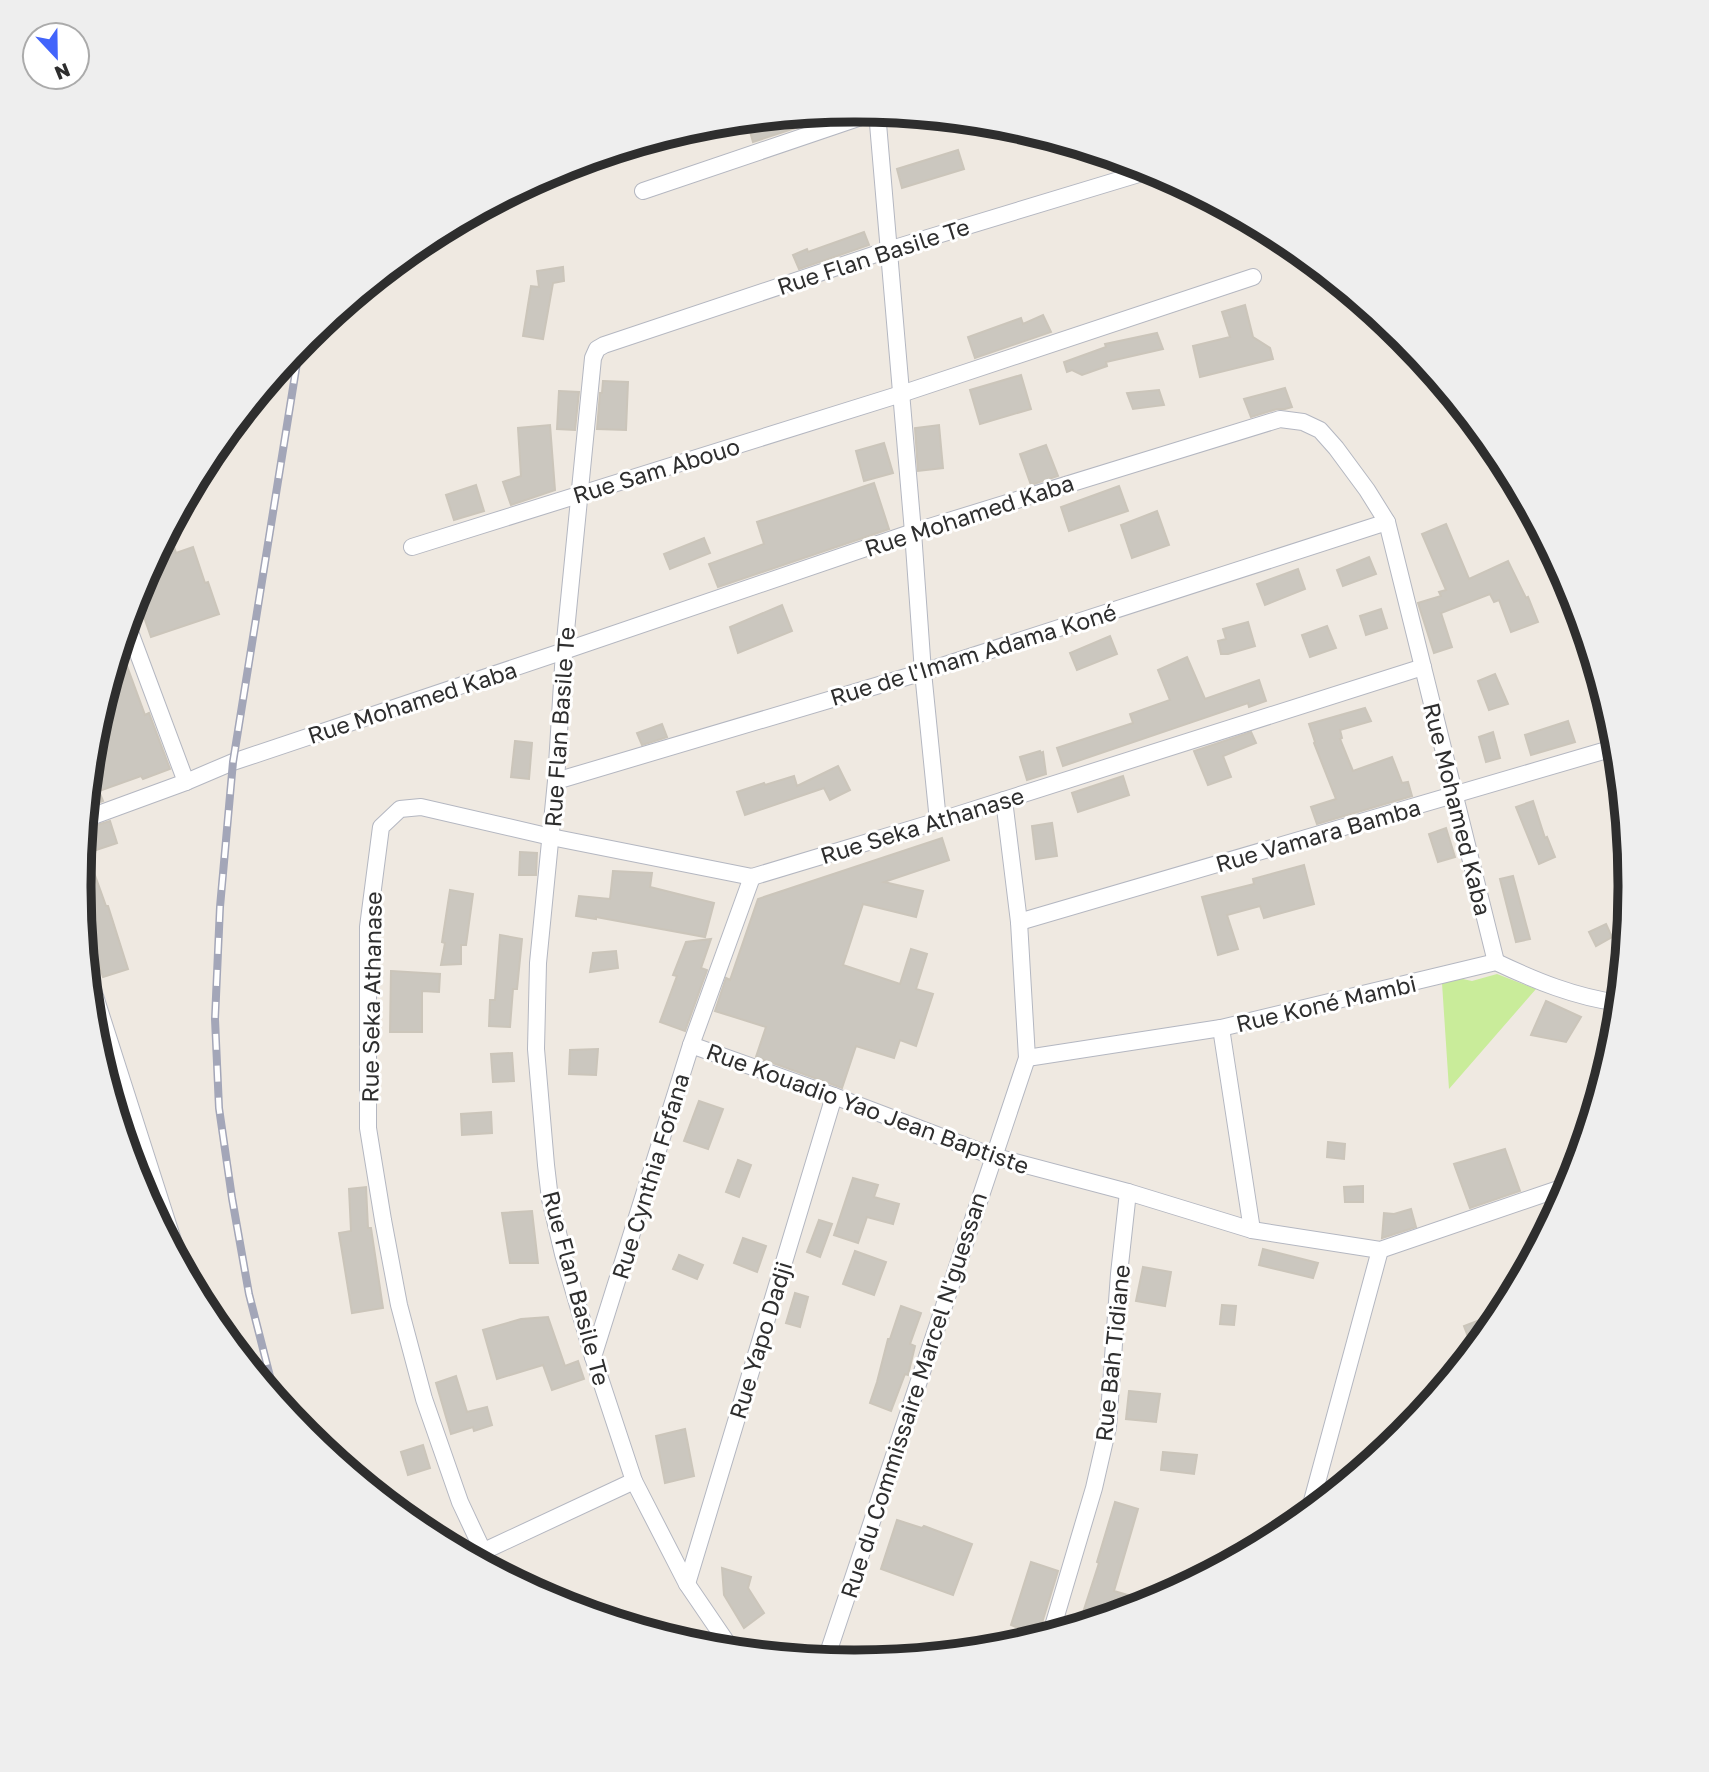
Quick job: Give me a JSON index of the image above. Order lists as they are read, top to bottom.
{
  "streets": {
    "street": [
      "Rue Flan Basile Te",
      "Rue Sam Abouo",
      "Rue Mohamed Kaba",
      "Rue de l'Imam Adama Koné",
      "Rue Seka Athanase",
      "Rue Vamara Bamba",
      "Rue Koné Mambi",
      "Rue Kouadio Yao Jean Baptiste",
      "Rue Cynthia Fofana",
      "Rue Yapo Dadji",
      "Rue Bah Tidiane",
      "Rue du Commissaire Marcel N'guessan"
    ]
  },
  "crossings": [
    ["Rue Flan Basile Te", "Rue Sam Abouo"],
    ["Rue Flan Basile Te", "Rue Mohamed Kaba"],
    ["Rue Flan Basile Te", "Rue de l'Imam Adama Koné"],
    ["Rue Flan Basile Te", "Rue Seka Athanase"],
    ["Rue Flan Basile Te", "Rue Cynthia Fofana"],
    ["Rue Flan Basile Te", "Rue Yapo Dadji"],
    ["Rue Mohamed Kaba", "Rue de l'Imam Adama Koné"],
    ["Rue Mohamed Kaba", "Rue Seka Athanase"],
    ["Rue Mohamed Kaba", "Rue Vamara Bamba"],
    ["Rue Mohamed Kaba", "Rue Koné Mambi"],
    ["Rue Seka Athanase", "Rue Cynthia Fofana"],
    ["Rue Seka Athanase", "Rue du Commissaire Marcel N'guessan"],
    ["Rue Vamara Bamba", "Rue du Commissaire Marcel N'guessan"],
    ["Rue Koné Mambi", "Rue du Commissaire Marcel N'guessan"],
    ["Rue Kouadio Yao Jean Baptiste", "Rue Cynthia Fofana"],
    ["Rue Kouadio Yao Jean Baptiste", "Rue Yapo Dadji"],
    ["Rue Kouadio Yao Jean Baptiste", "Rue Bah Tidiane"],
    ["Rue Kouadio Yao Jean Baptiste", "Rue du Commissaire Marcel N'guessan"]
  ],
  "north": "bottom"
}
